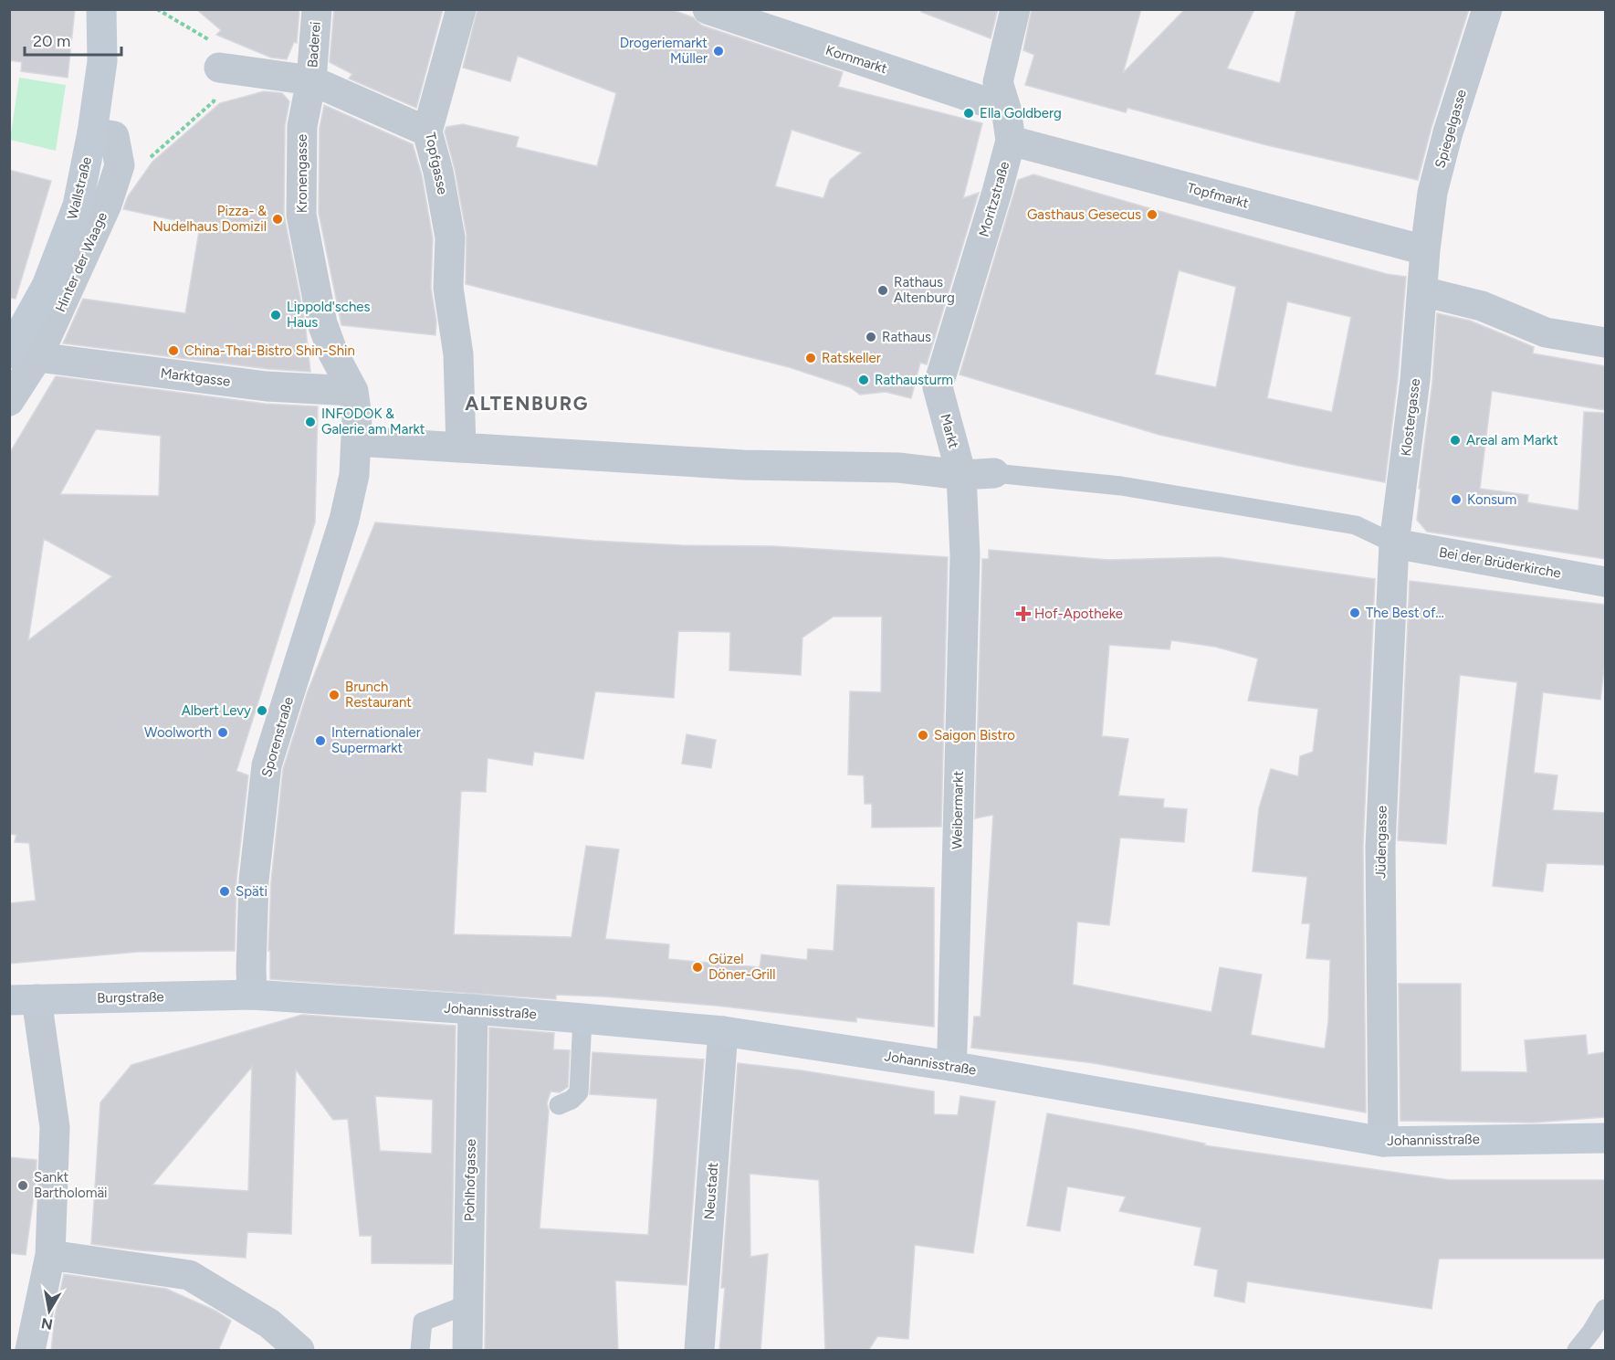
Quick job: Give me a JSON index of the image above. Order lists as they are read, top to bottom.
{
  "streets": {
    "street": [
      "Baderei",
      "Kornmarkt",
      "Spiegelgasse",
      "Topfgasse",
      "Kronengasse",
      "Wallstraße",
      "Topfmarkt",
      "Moritzstraße",
      "Hinter der Waage",
      "Marktgasse",
      "Klostergasse",
      "Markt",
      "Bei der Brüderkirche",
      "Sporenstraße",
      "Weibermarkt",
      "Jüdengasse",
      "Burgstraße",
      "Johannisstraße",
      "Pohlhofgasse",
      "Neustadt"
    ]
  },
  "crossings": [
    ["Baderei", "Kronengasse"],
    ["Kornmarkt", "Moritzstraße"],
    ["Spiegelgasse", "Topfmarkt"],
    ["Spiegelgasse", "Klostergasse"],
    ["Kronengasse", "Marktgasse"],
    ["Kronengasse", "Sporenstraße"],
    ["Wallstraße", "Hinter der Waage"],
    ["Wallstraße", "Marktgasse"],
    ["Topfmarkt", "Moritzstraße"],
    ["Topfmarkt", "Klostergasse"],
    ["Moritzstraße", "Markt"],
    ["Hinter der Waage", "Marktgasse"],
    ["Marktgasse", "Sporenstraße"],
    ["Klostergasse", "Bei der Brüderkirche"],
    ["Klostergasse", "Jüdengasse"],
    ["Markt", "Weibermarkt"],
    ["Bei der Brüderkirche", "Jüdengasse"],
    ["Sporenstraße", "Burgstraße"],
    ["Sporenstraße", "Johannisstraße"],
    ["Weibermarkt", "Johannisstraße"],
    ["Jüdengasse", "Johannisstraße"],
    ["Burgstraße", "Johannisstraße"],
    ["Johannisstraße", "Pohlhofgasse"],
    ["Johannisstraße", "Neustadt"]
  ],
  "districts": ["ALTENBURG"],
  "places": {
    "other": [
      "Drogeriemarkt Müller",
      "Ella Goldberg",
      "Gasthaus Gesecus",
      "Pizza- & Nudelhaus Domizil",
      "Rathaus Altenburg",
      "Lippold'sches Haus",
      "Rathaus",
      "China-Thai-Bistro Shin-Shin",
      "Ratskeller",
      "Rathausturm",
      "INFODOK & Galerie am Markt",
      "Areal am Markt",
      "Konsum",
      "The Best of…",
      "Brunch Restaurant",
      "Albert Levy",
      "Woolworth",
      "Saigon Bistro",
      "Internationaler Supermarkt",
      "Späti",
      "Güzel Döner-Grill",
      "Sankt Bartholomäi"
    ],
    "health": ["Hof-Apotheke"]
  },
  "scale_bar": "20 m",
  "north": "bottom"
}
